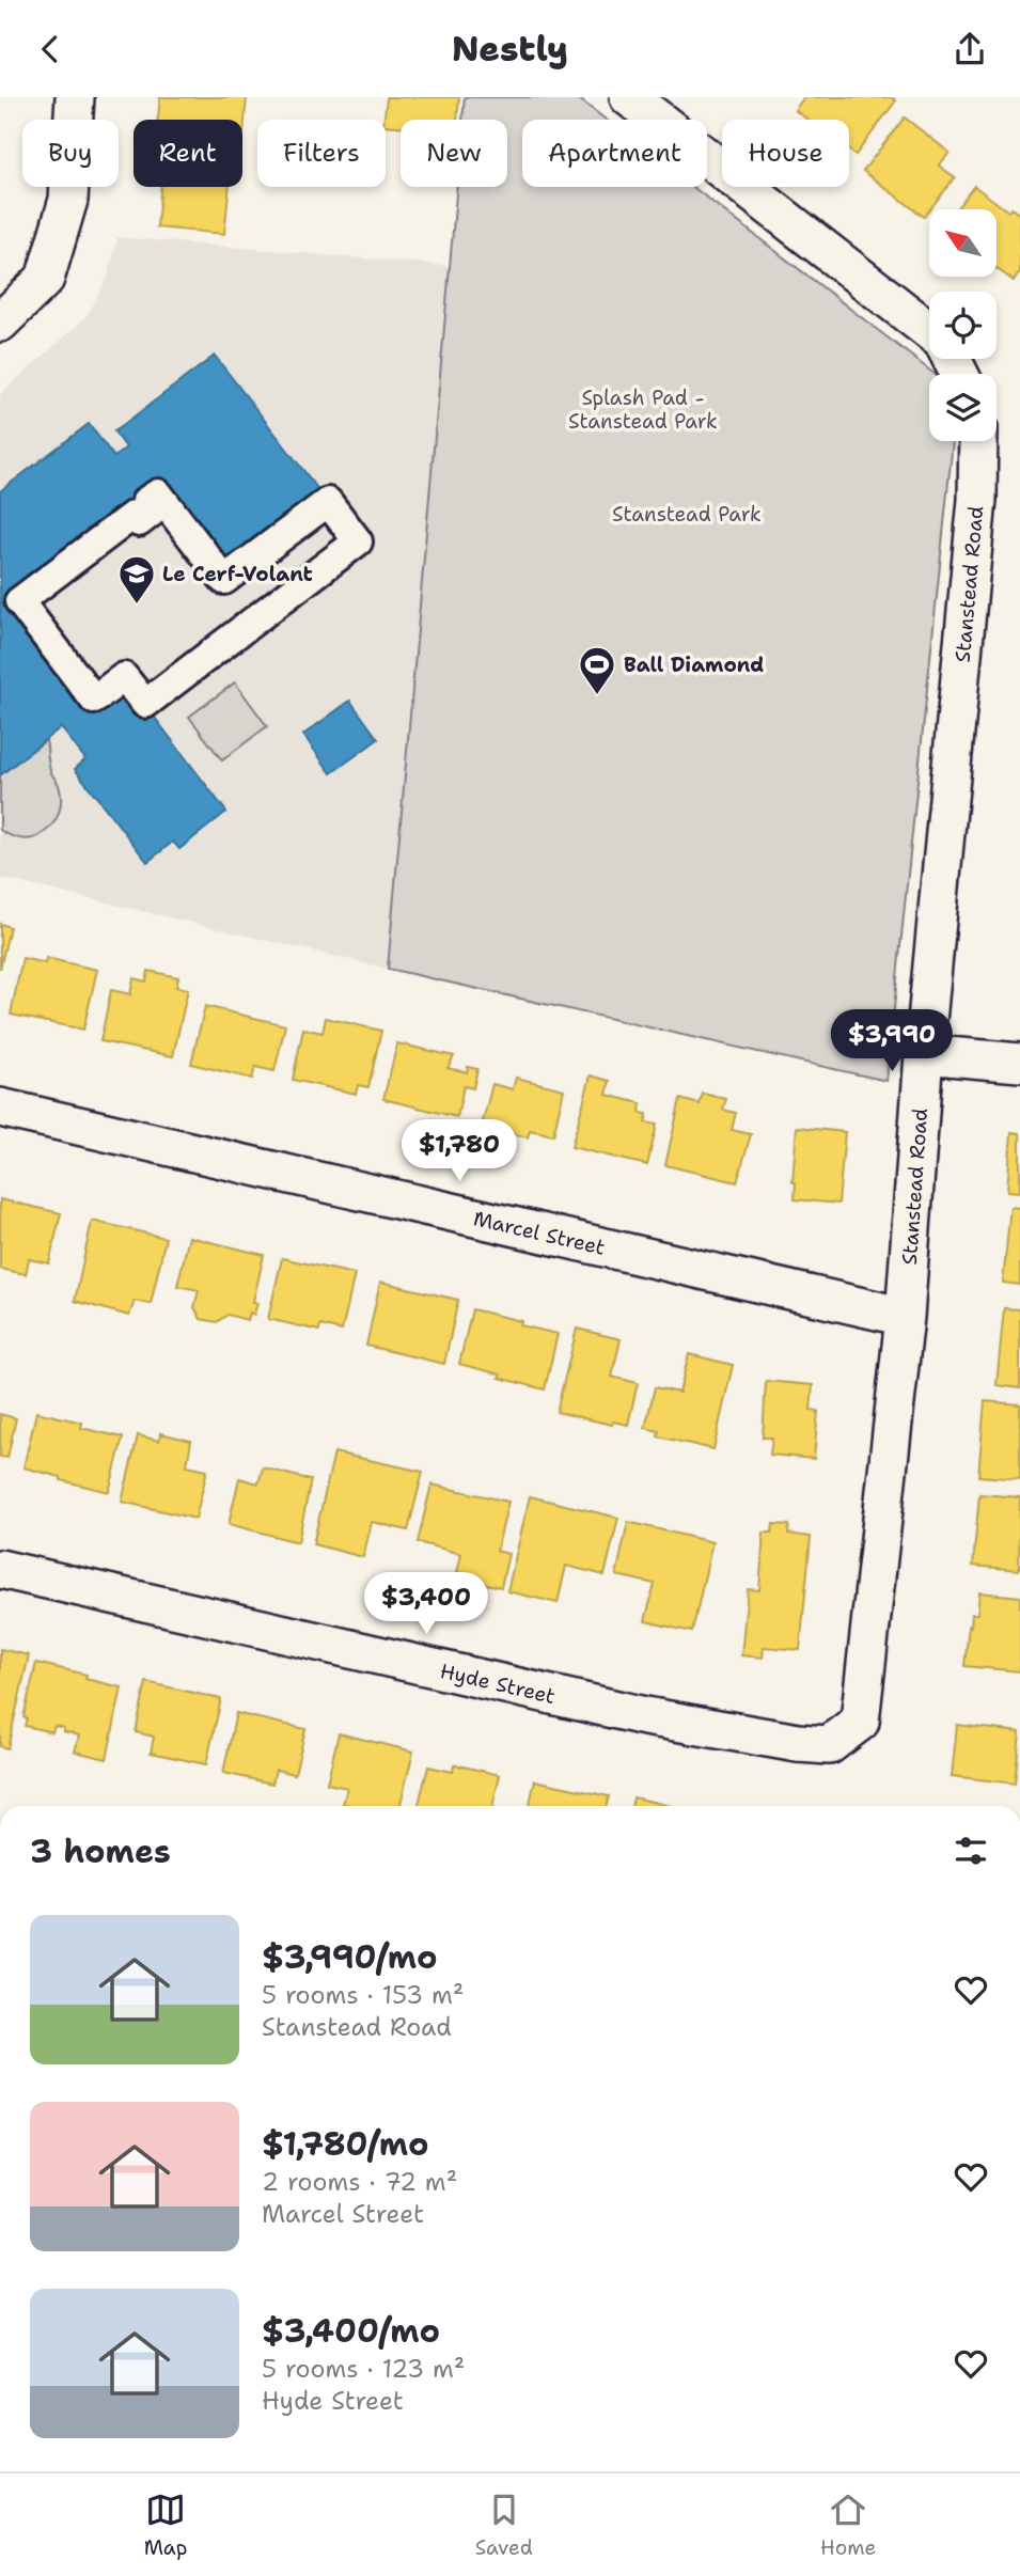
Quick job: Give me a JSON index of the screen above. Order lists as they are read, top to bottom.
{
  "streets": {
    "street": ["Stanstead Road", "Marcel Street", "Hyde Street"]
  },
  "crossings": [
    ["Stanstead Road", "Marcel Street"],
    ["Stanstead Road", "Hyde Street"]
  ],
  "parks": ["Splash Pad - Stanstead Park", "Stanstead Park"],
  "places": {
    "school or university": ["Le Cerf-Volant"],
    "sports": ["Ball Diamond"]
  },
  "north": "top left",
  "page": {
    "header": "Nestly",
    "chip": [
      "Buy",
      "Rent",
      "Filters",
      "New",
      "Apartment",
      "House"
    ],
    "price": ["$3,990", "$1,780", "$3,400"],
    "heading": "3 homes",
    "list": [
      {
        "name": "$3,990/mo",
        "note": "5 rooms · 153 m² · Stanstead Road"
      },
      {
        "name": "$1,780/mo",
        "note": "2 rooms · 72 m² · Marcel Street"
      },
      {
        "name": "$3,400/mo",
        "note": "5 rooms · 123 m² · Hyde Street"
      }
    ],
    "tabs": ["Map", "Saved", "Home"]
  }
}
